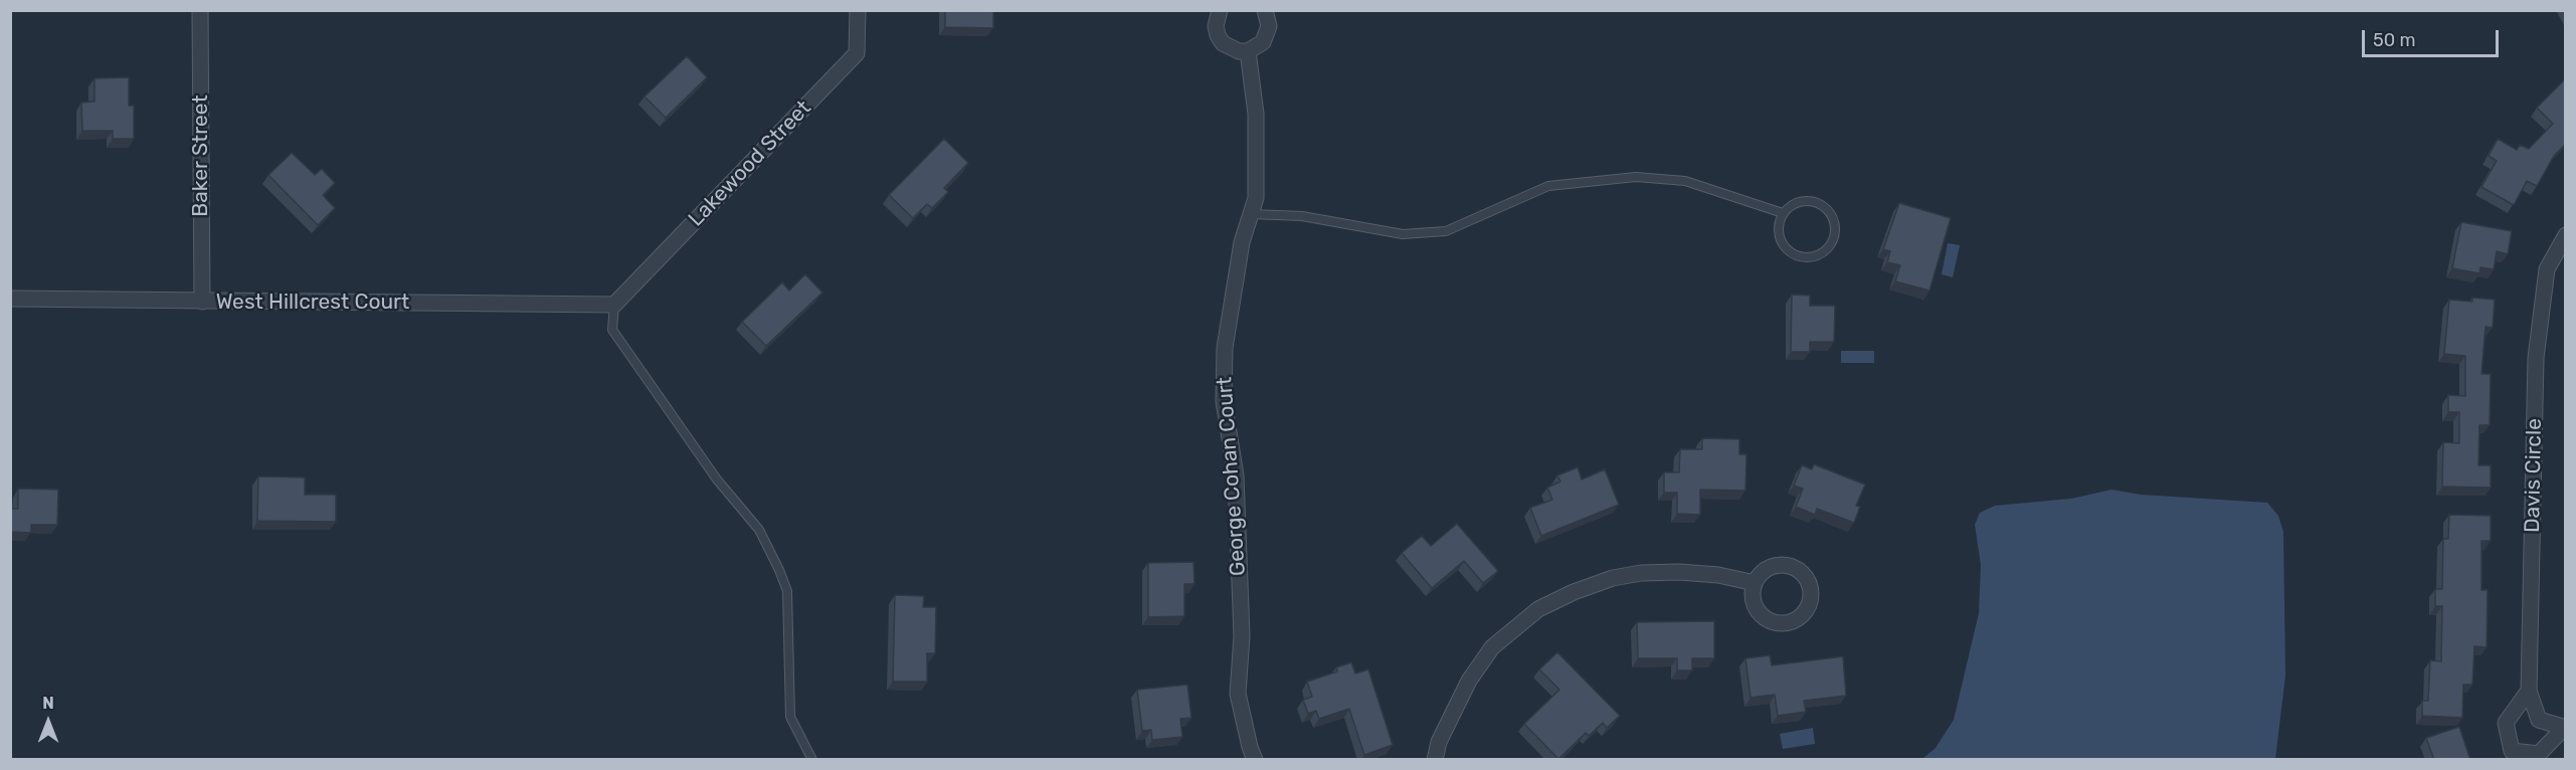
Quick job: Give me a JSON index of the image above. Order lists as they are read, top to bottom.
{
  "streets": {
    "street": [
      "Baker Street",
      "Lakewood Street",
      "West Hillcrest Court",
      "Davis Circle",
      "George Cohan Court"
    ]
  },
  "crossings": [
    ["Baker Street", "West Hillcrest Court"],
    ["Lakewood Street", "West Hillcrest Court"]
  ],
  "scale_bar": "50 m",
  "north": "top"
}
